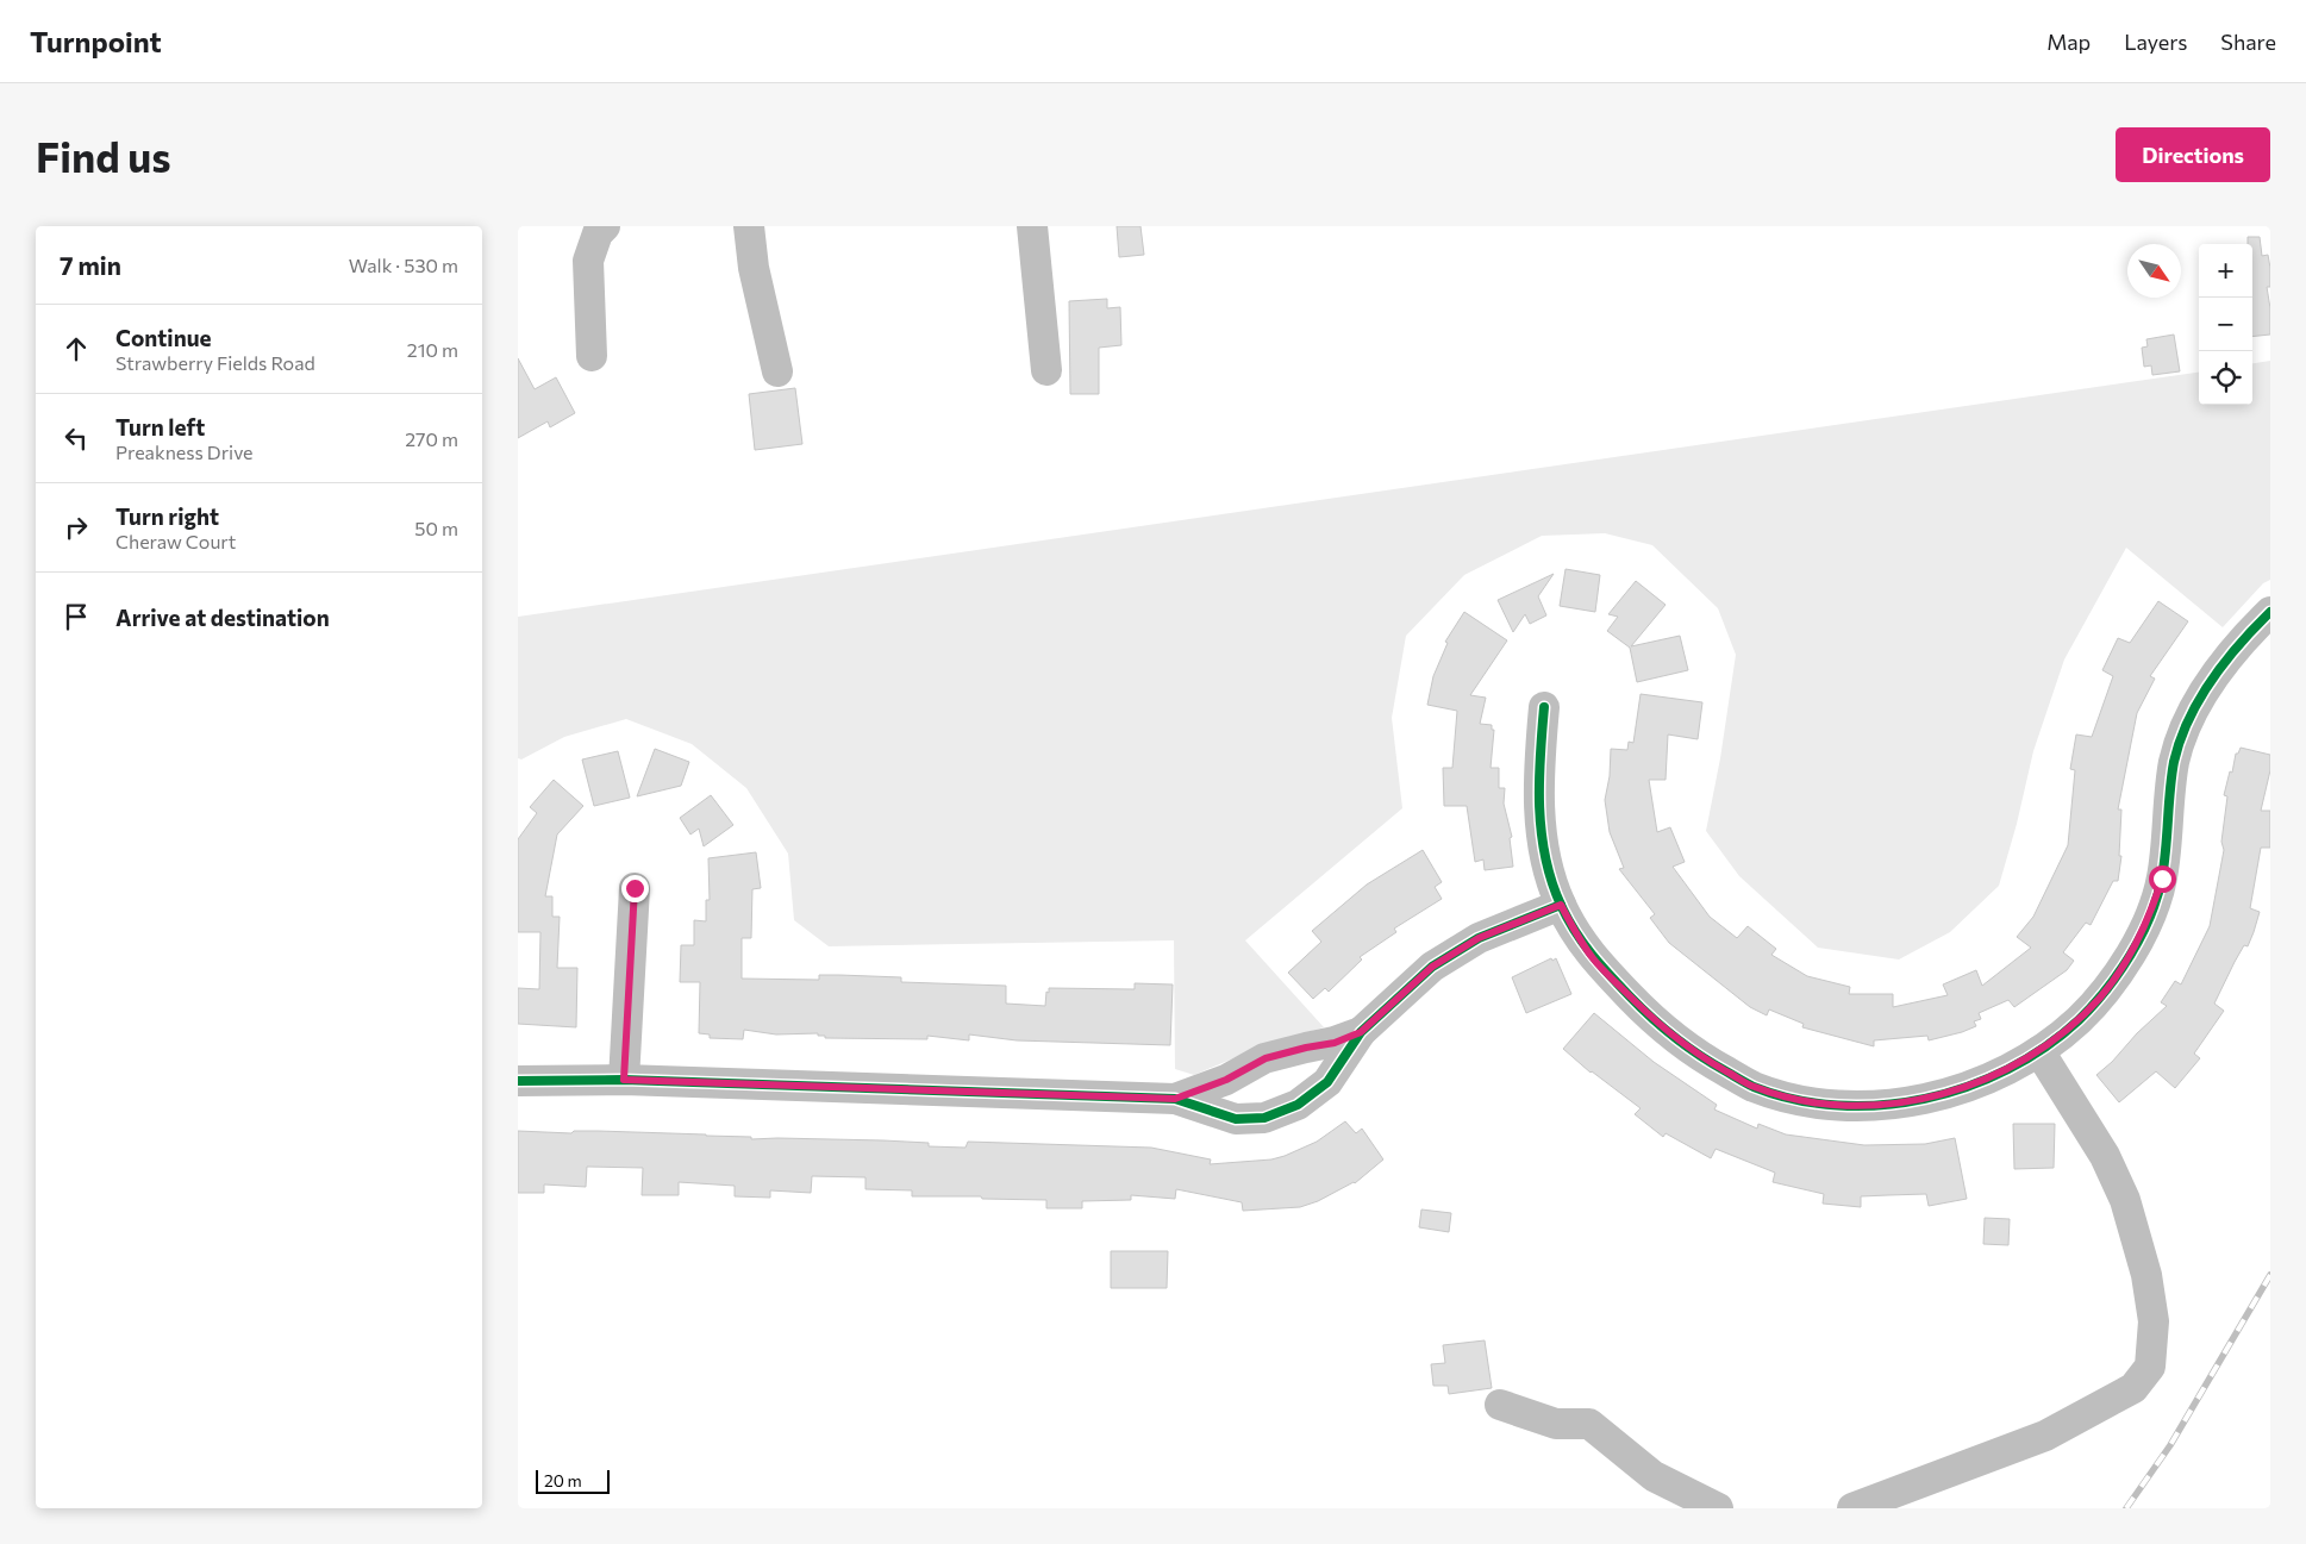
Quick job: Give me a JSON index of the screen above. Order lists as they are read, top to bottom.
{
  "scale_bar": "20 m",
  "north": "bottom right",
  "page": {
    "header": "Turnpoint",
    "nav": ["Map", "Layers", "Share"],
    "buttons": "Directions",
    "title": "Find us",
    "heading": ["7 min", "Walk · 530 m"],
    "map_buttons": ["+", "−"],
    "list": [
      ["Continue", "Strawberry Fields Road", "210 m"],
      ["Turn left", "Preakness Drive", "270 m"],
      ["Turn right", "Cheraw Court", "50 m"],
      "Arrive at destination"
    ],
    "scale": "20 m"
  }
}
